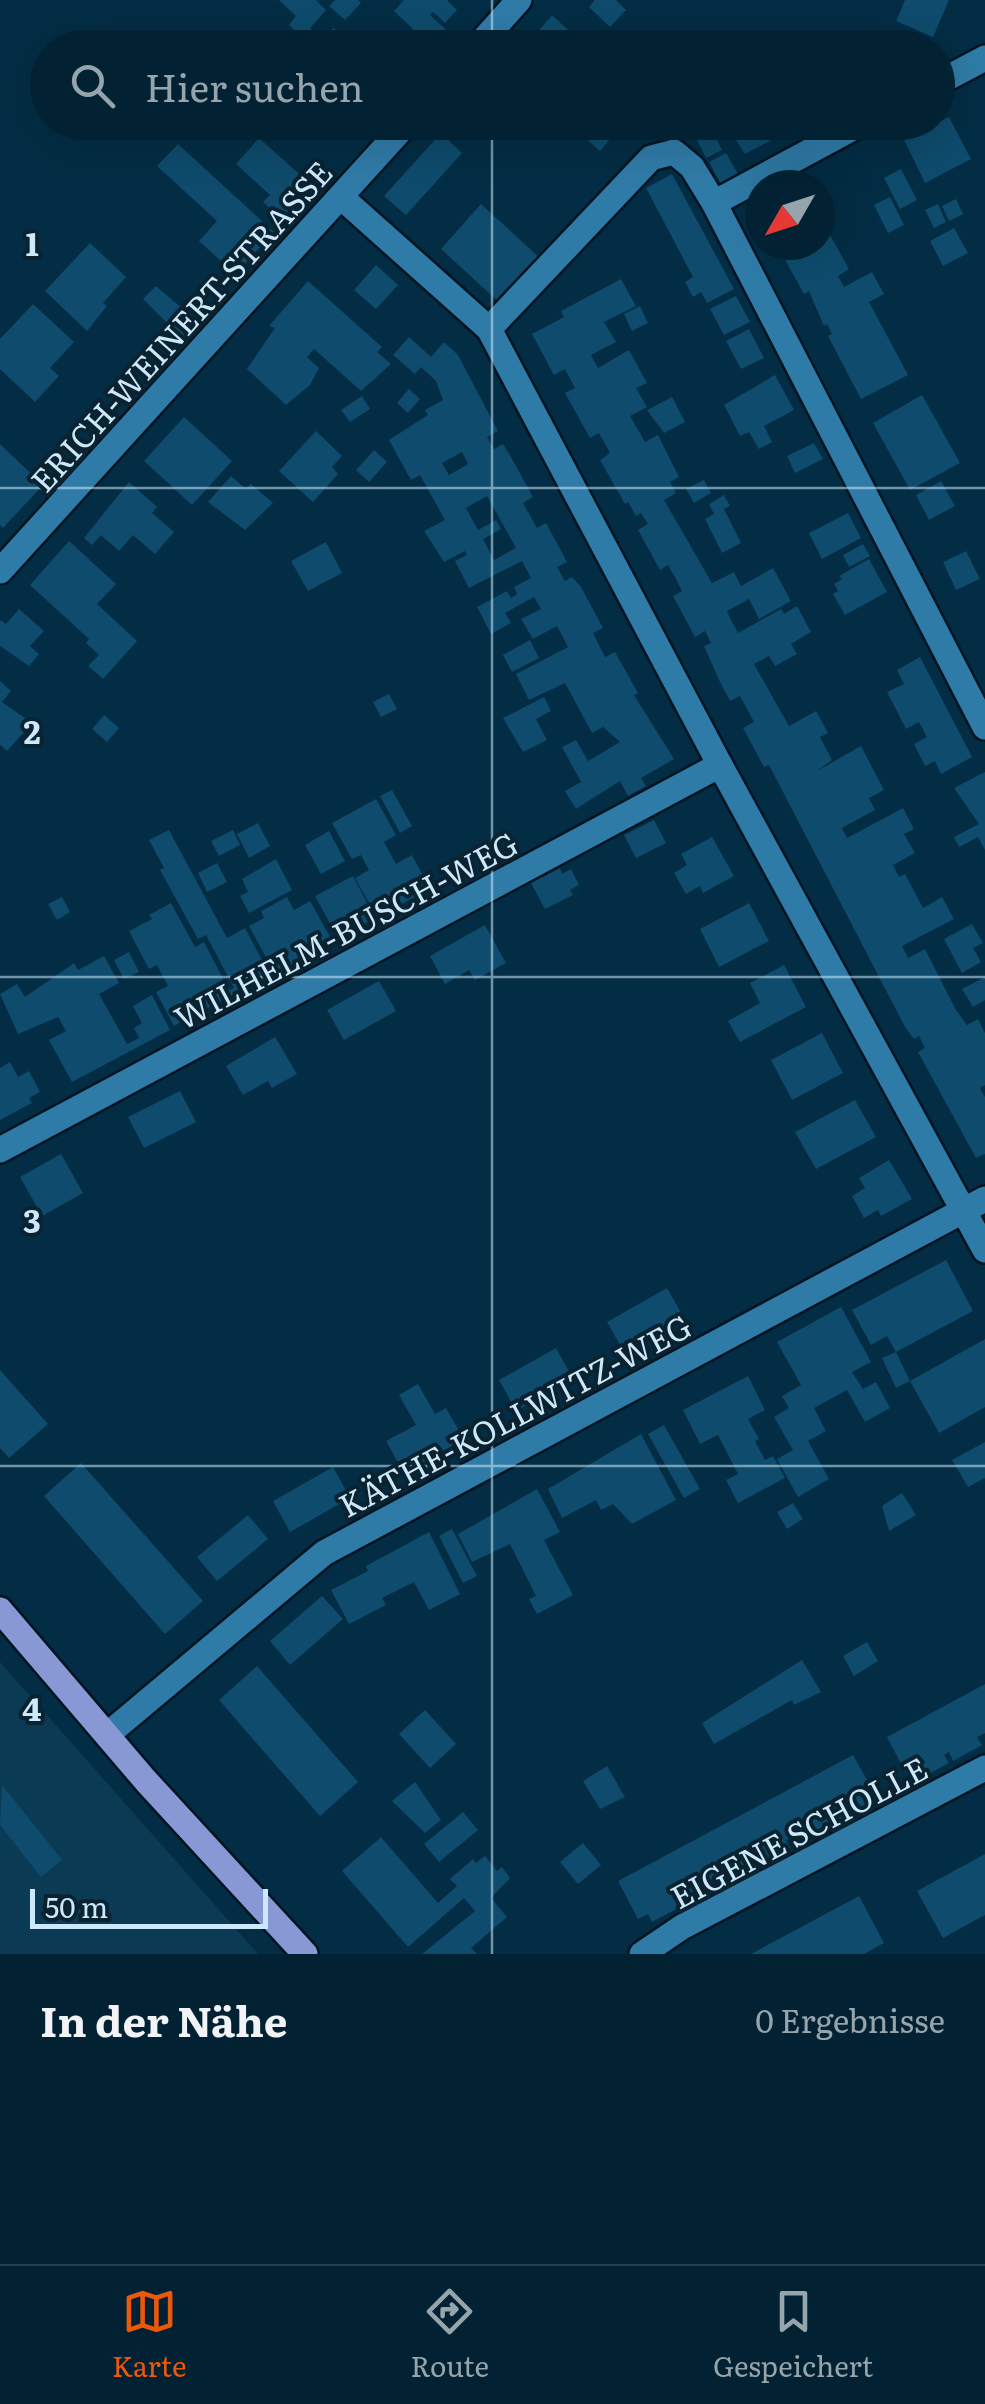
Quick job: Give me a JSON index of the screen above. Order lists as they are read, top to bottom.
{
  "streets": {
    "street": [
      "ERICH-WEINERT-STRASSE",
      "WILHELM-BUSCH-WEG",
      "KÄTHE-KOLLWITZ-WEG",
      "EIGENE SCHOLLE"
    ]
  },
  "scale_bar": "50 m",
  "north": "bottom left",
  "page": {
    "search": "Hier suchen",
    "scale": "50 m",
    "heading": ["In der Nähe", "0 Ergebnisse"],
    "nav": ["Karte", "Route", "Gespeichert"]
  },
  "grid": {
    "rows": [
      "1",
      "2",
      "3",
      "4"
    ]
  }
}
